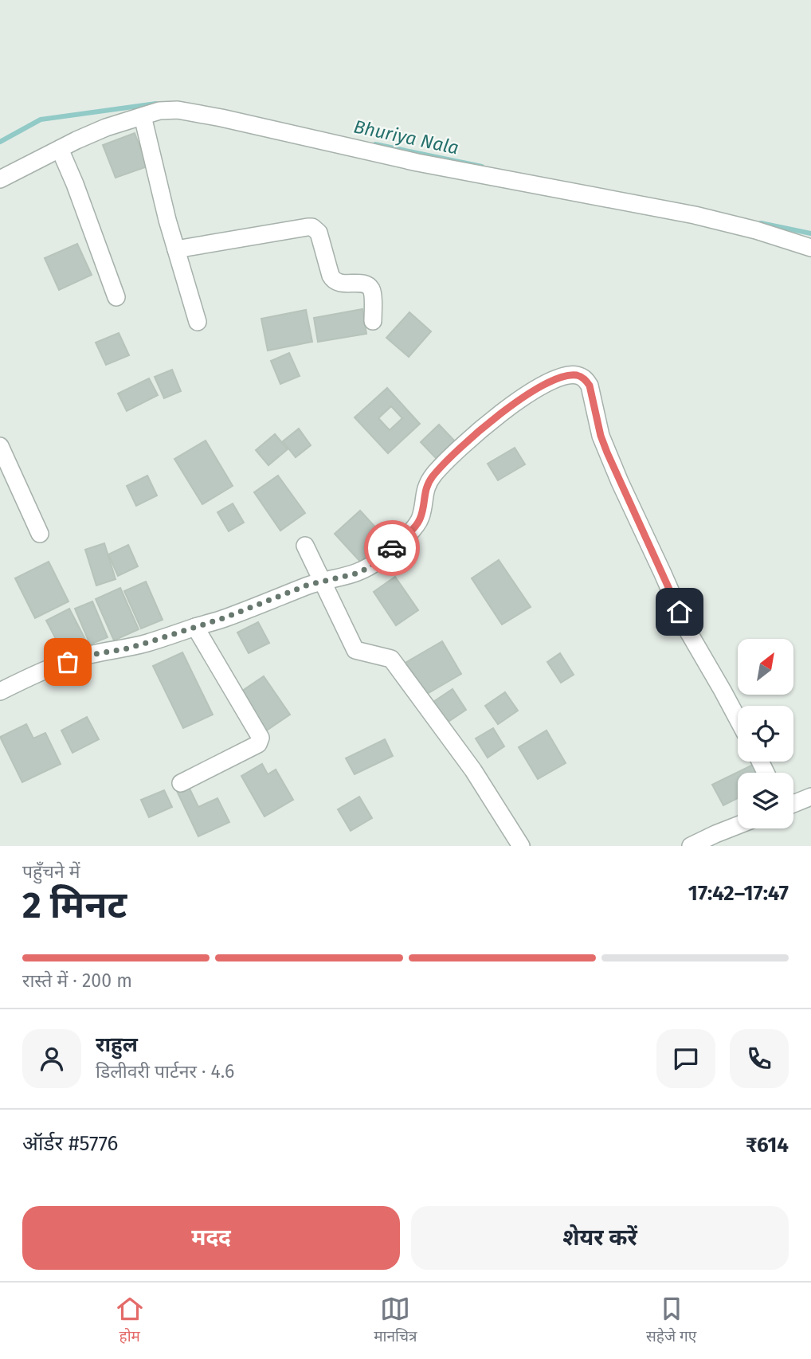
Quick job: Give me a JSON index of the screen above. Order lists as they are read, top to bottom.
{
  "water": ["Bhuriya Nala"],
  "north": "top right",
  "page": {
    "heading": ["2 मिनट", "पहुँचने में", "17:42–17:47"],
    "panel": [
      "राहुल",
      "डिलीवरी पार्टनर · 4.6",
      "ऑर्डर #5776",
      "₹614"
    ],
    "bar": "रास्ते में · 200 m",
    "buttons": ["मदद", "शेयर करें"],
    "tabs": ["होम", "मानचित्र", "सहेजे गए"]
  }
}
